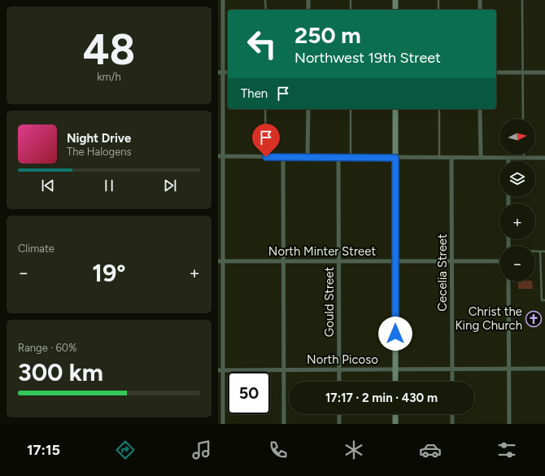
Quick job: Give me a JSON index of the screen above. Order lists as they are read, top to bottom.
{
  "streets": {
    "street": [
      "North Minter Street",
      "Cecelia Street",
      "Gould Street",
      "North Picoso"
    ]
  },
  "crossings": [
    ["North Minter Street", "Cecelia Street"],
    ["North Minter Street", "Gould Street"],
    ["Cecelia Street", "North Picoso"],
    ["Gould Street", "North Picoso"]
  ],
  "places": {
    "church": ["Christ the King Church"]
  },
  "north": "right",
  "page": {
    "tile": [
      ["48", "km/h"],
      "Climate",
      ["Range · 60%", "300 km"]
    ],
    "turn": ["250 m", "Northwest 19th Street"],
    "then": "Then",
    "map_buttons": ["+", "−"],
    "song": ["Night Drive", "The Halogens"],
    "heat": ["−", "19°", "+"],
    "limit": "50",
    "trip": "17:17 · 2 min · 430 m",
    "tabs": "17:15"
  }
}
